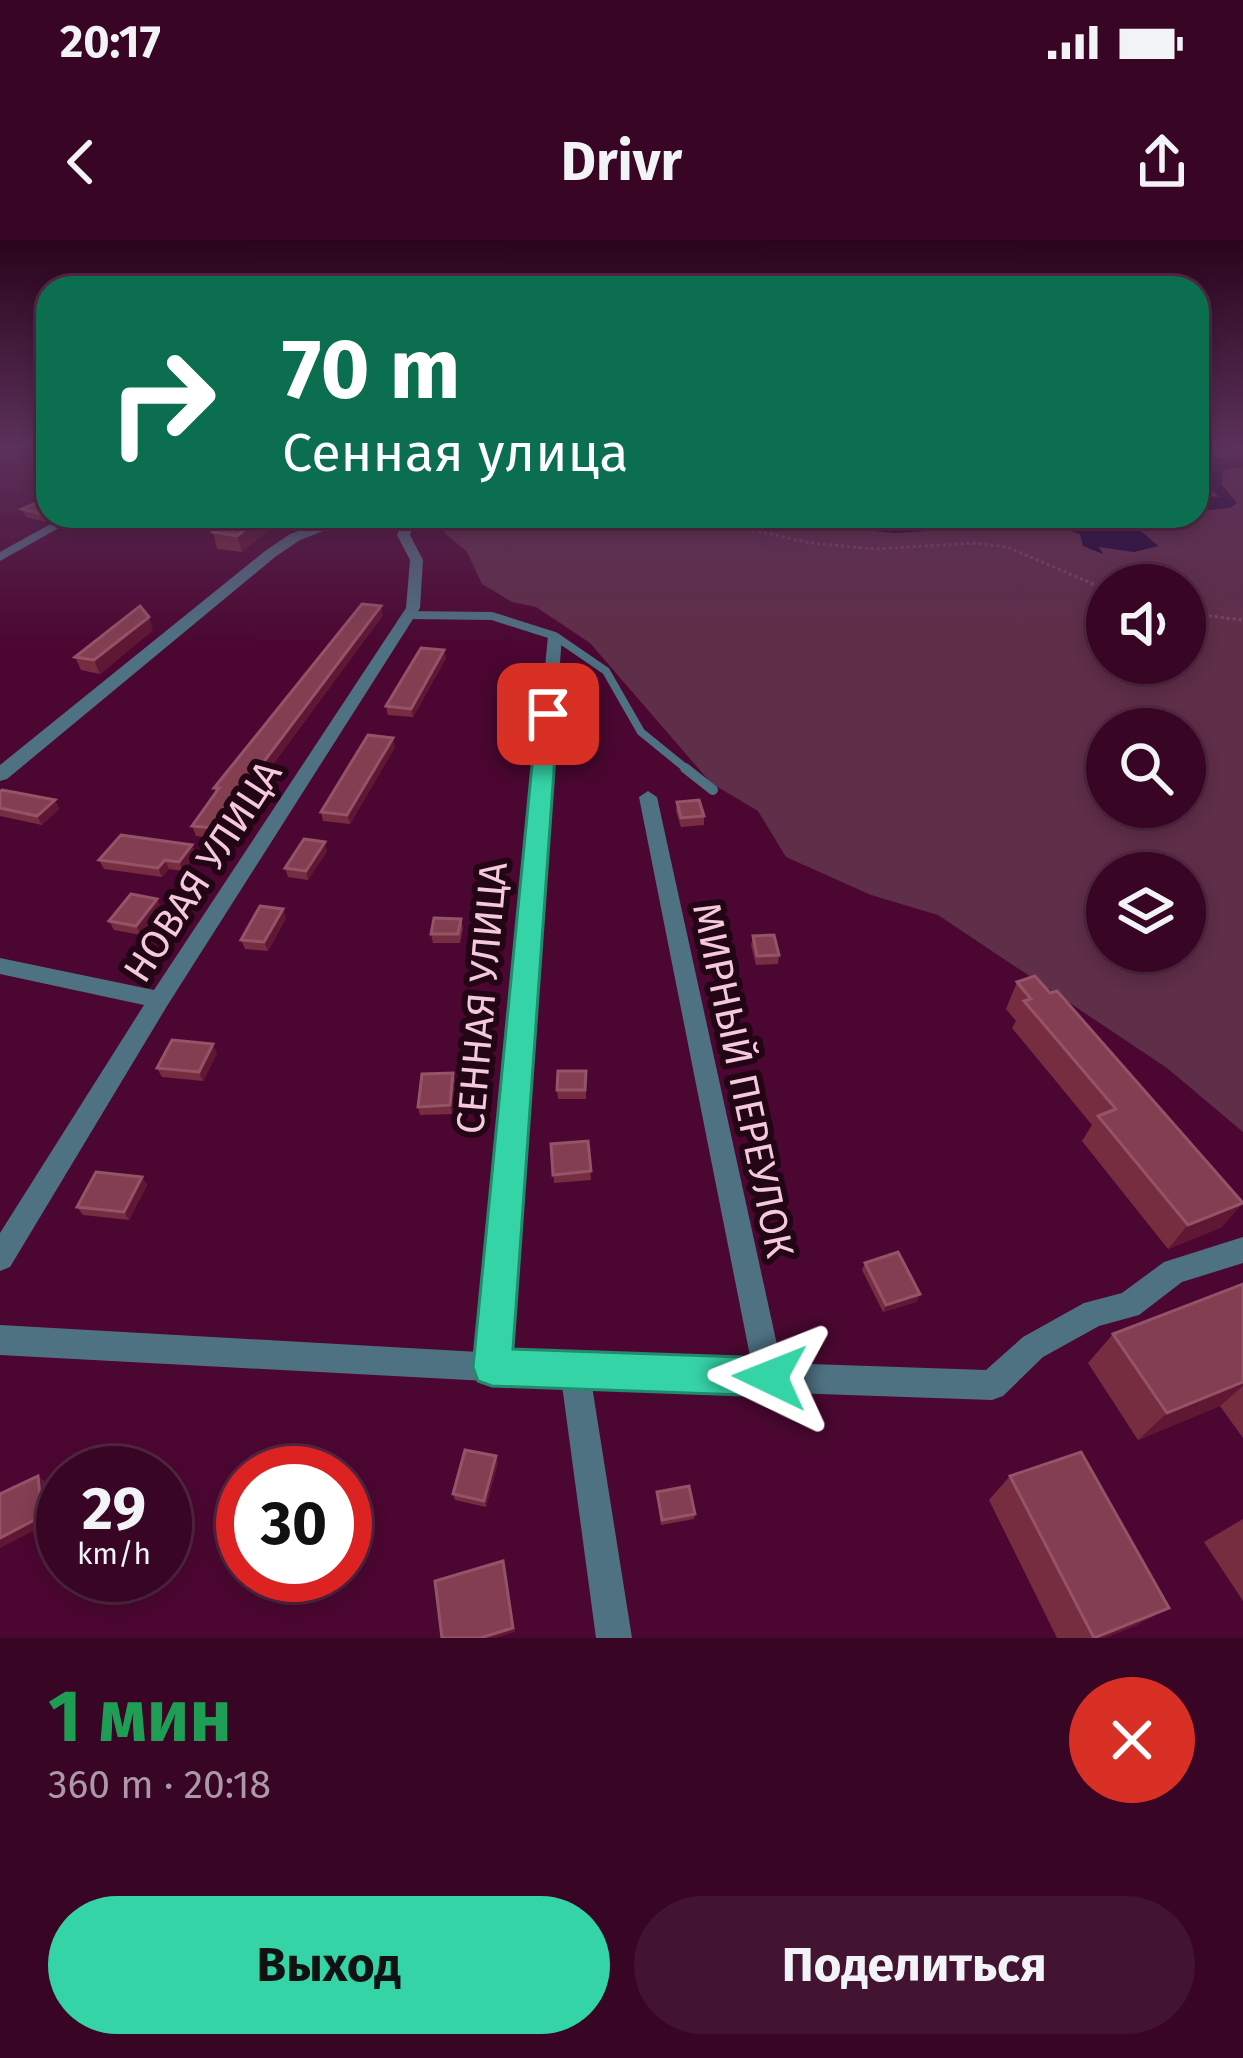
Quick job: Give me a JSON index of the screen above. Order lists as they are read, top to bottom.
{
  "streets": {
    "street": ["НОВАЯ УЛИЦА", "СЕННАЯ УЛИЦА", "МИРНЫЙ ПЕРЕУЛОК"]
  },
  "page": {
    "status": "20:17",
    "header": "Drivr",
    "turn": ["70 m", "Сенная улица"],
    "speed": "29 km/h",
    "limit": "30",
    "heading": ["1 мин", "360 m · 20:18"],
    "buttons": ["Выход", "Поделиться"]
  }
}
